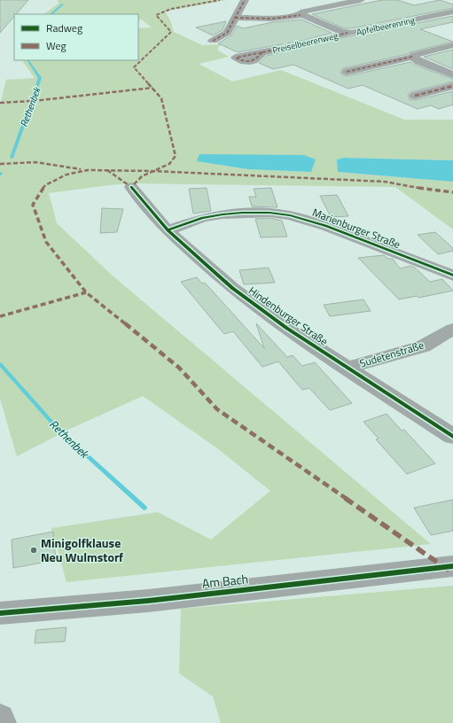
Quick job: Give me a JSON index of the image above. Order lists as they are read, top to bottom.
{
  "streets": {
    "street": [
      "Apfelbeerenring",
      "Preiselbeerenweg",
      "Marienburger Straße",
      "Hindenburger Straße",
      "Sudetenstraße",
      "Am Bach"
    ]
  },
  "crossings": [
    ["Apfelbeerenring", "Preiselbeerenweg"],
    ["Marienburger Straße", "Hindenburger Straße"],
    ["Hindenburger Straße", "Sudetenstraße"]
  ],
  "water": ["Rethenbek"],
  "places": ["Minigolfklause Neu Wulmstorf"],
  "legend": ["Radweg", "Weg"]
}
